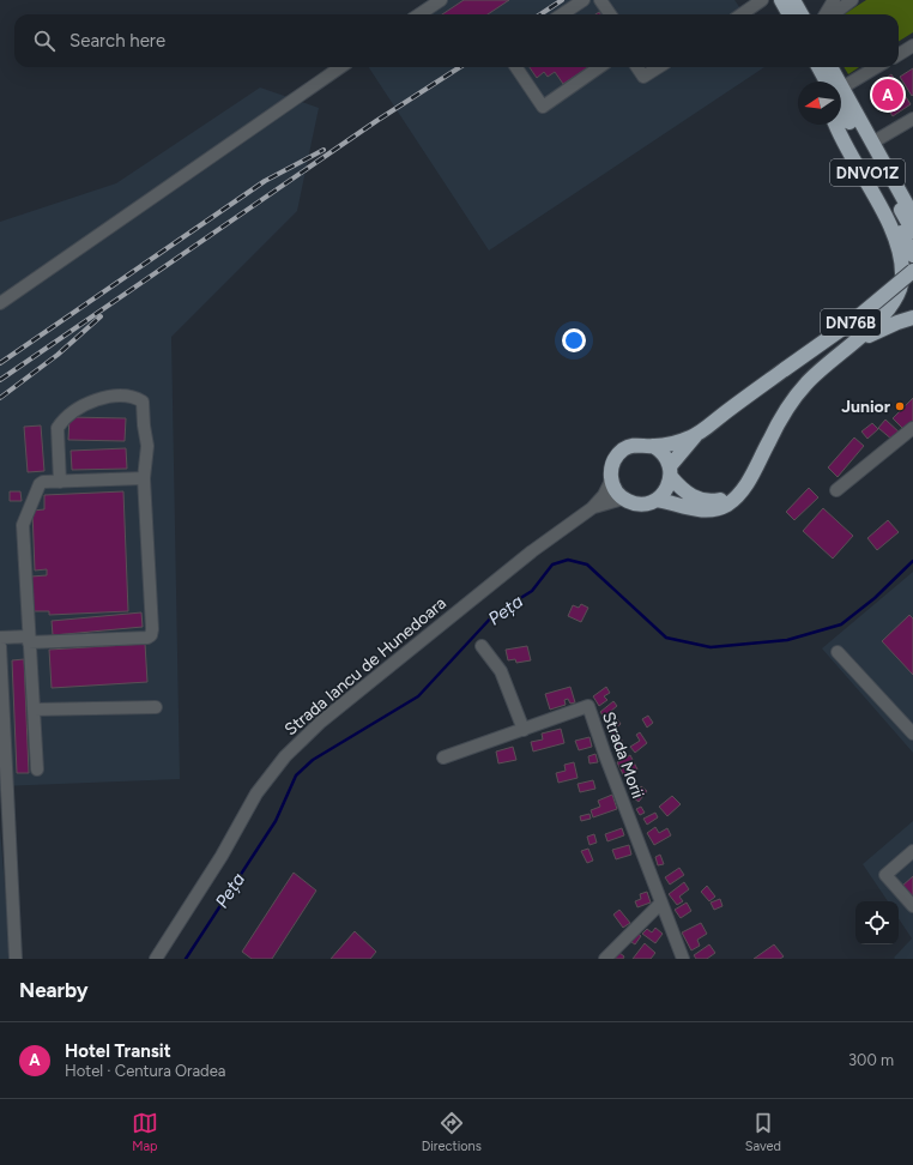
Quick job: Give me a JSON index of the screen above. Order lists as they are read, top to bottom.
{
  "streets": {
    "highway": ["DNVO1Z", "DN76B"],
    "street": ["Strada Iancu de Hunedoara", "Strada Morii"]
  },
  "crossings": [
    ["DN76B", "Strada Iancu de Hunedoara"]
  ],
  "water": ["Peța"],
  "places": ["Junior"],
  "north": "left",
  "page": {
    "search": "Search here",
    "pins": "A",
    "heading": "Nearby",
    "list": [
      {
        "mark": "A",
        "name": "Hotel Transit",
        "note": "Hotel · Centura Oradea",
        "value": "300 m"
      }
    ],
    "nav": ["Map", "Directions", "Saved"]
  }
}
